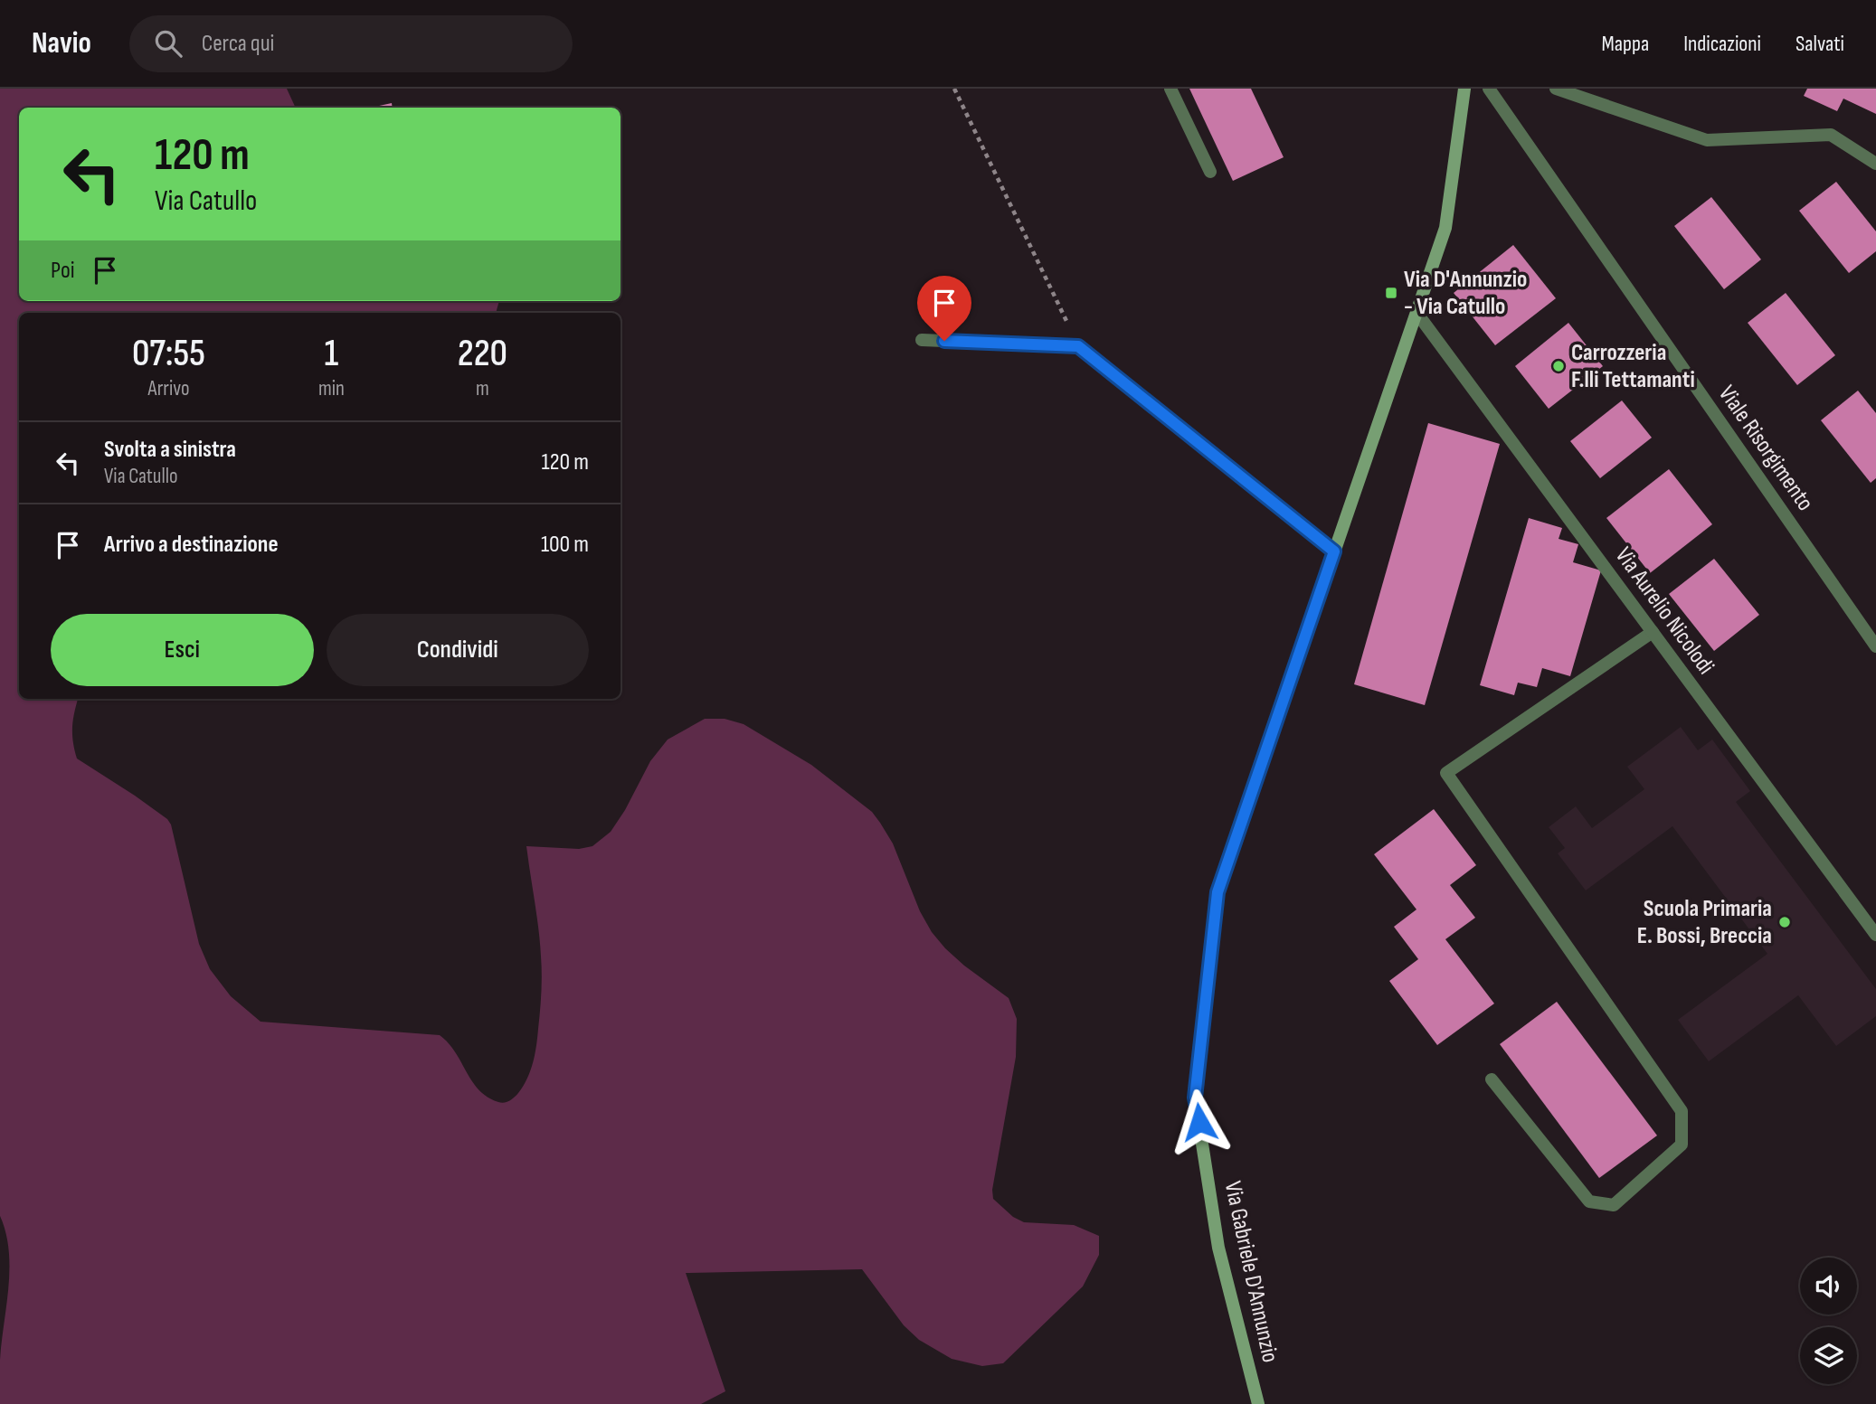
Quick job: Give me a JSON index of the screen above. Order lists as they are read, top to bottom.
{
  "streets": {
    "main road": ["Via Gabriele D'Annunzio"],
    "street": ["Viale Risorgimento", "Via Aurelio Nicolodi"]
  },
  "crossings": [
    ["Via Aurelio Nicolodi", "Via Gabriele D'Annunzio"]
  ],
  "places": {
    "transit": ["Via D'Annunzio - Via Catullo"],
    "other": ["Carrozzeria F.lli Tettamanti", "Scuola Primaria E. Bossi, Breccia"]
  },
  "page": {
    "header": "Navio",
    "search": "Cerca qui",
    "nav": ["Mappa", "Indicazioni", "Salvati"],
    "turn": ["120 m", "Via Catullo"],
    "then": "Poi",
    "eta": [
      "07:55",
      "Arrivo",
      "1",
      "min",
      "220",
      "m"
    ],
    "list": [
      {
        "name": "Svolta a sinistra",
        "note": "Via Catullo",
        "value": "120 m"
      },
      {
        "name": "Arrivo a destinazione",
        "value": "100 m"
      }
    ],
    "buttons": ["Esci", "Condividi"]
  }
}
